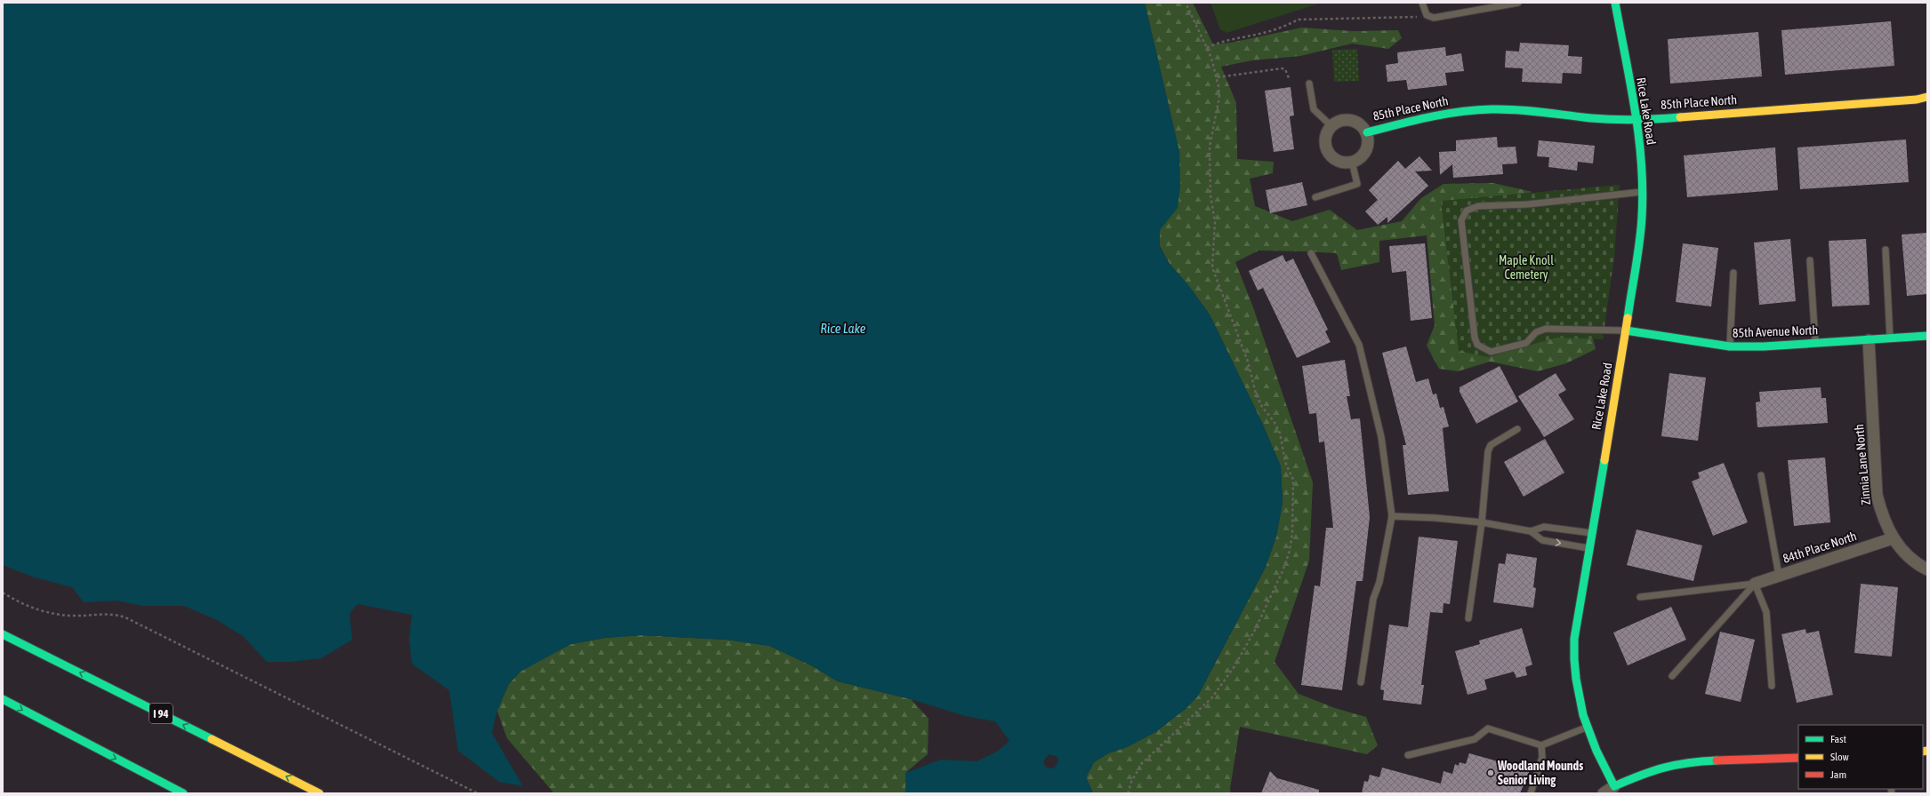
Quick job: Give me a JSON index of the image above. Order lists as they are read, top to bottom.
{
  "streets": {
    "main road": [
      "85th Place North",
      "Rice Lake Road",
      "85th Avenue North",
      "I 94"
    ],
    "street": ["Zinnia Lane North", "84th Place North"]
  },
  "crossings": [
    ["85th Place North", "Rice Lake Road"],
    ["Rice Lake Road", "85th Avenue North"],
    ["85th Avenue North", "Zinnia Lane North"],
    ["Zinnia Lane North", "84th Place North"]
  ],
  "water": ["Rice Lake"],
  "parks": ["Maple Knoll Cemetery"],
  "places": ["Woodland Mounds Senior Living"],
  "legend": ["Fast", "Slow", "Jam"]
}
